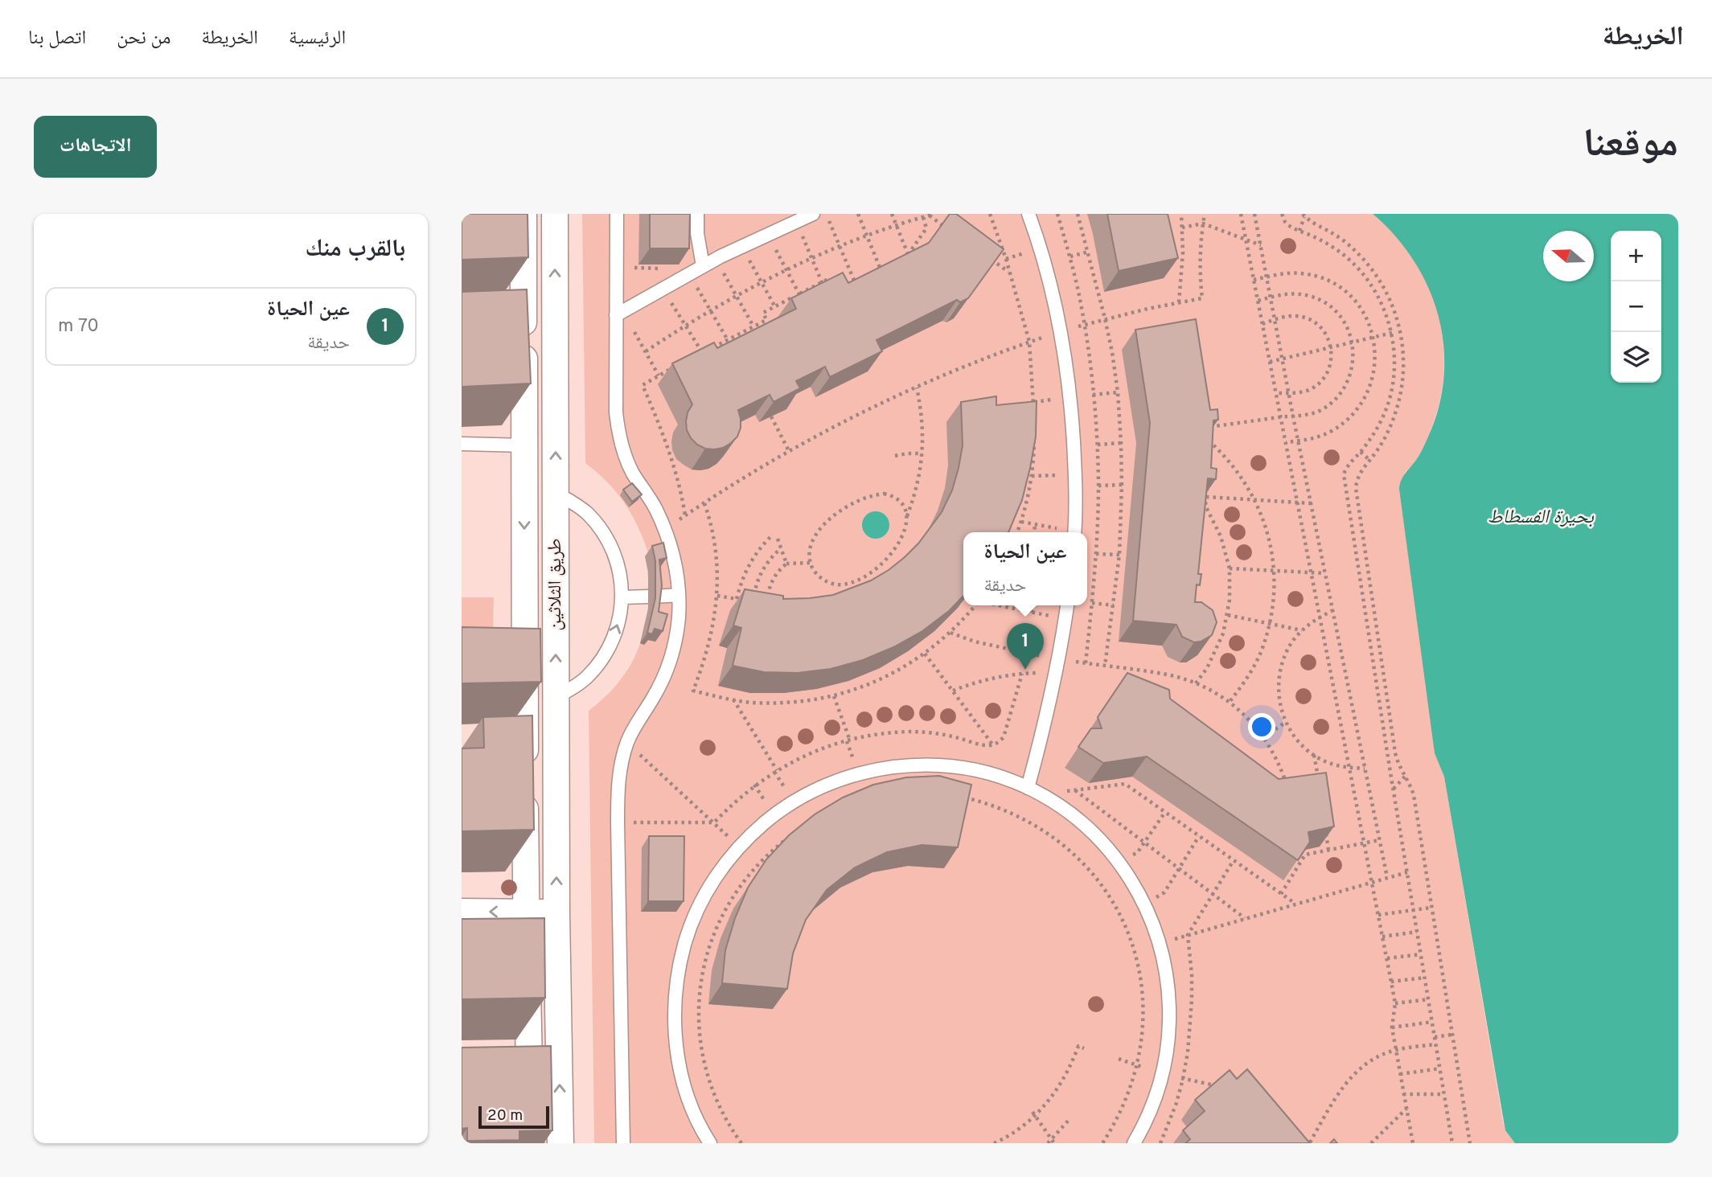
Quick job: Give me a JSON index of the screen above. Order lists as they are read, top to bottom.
{
  "streets": {
    "street": ["طريق الثلاثين"]
  },
  "water": ["بحيرة الفسطاط"],
  "scale_bar": "20 m",
  "north": "left",
  "page": {
    "header": "الخريطة",
    "nav": [
      "الرئيسية",
      "الخريطة",
      "من نحن",
      "اتصل بنا"
    ],
    "title": "موقعنا",
    "buttons": "الاتجاهات",
    "heading": "بالقرب منك",
    "map_buttons": ["+", "−"],
    "list": [
      {
        "mark": "1",
        "name": "عين الحياة",
        "note": "حديقة",
        "value": "70 m"
      }
    ],
    "popup": ["عين الحياة", "حديقة"],
    "pins": "1",
    "scale": "20 m"
  }
}
